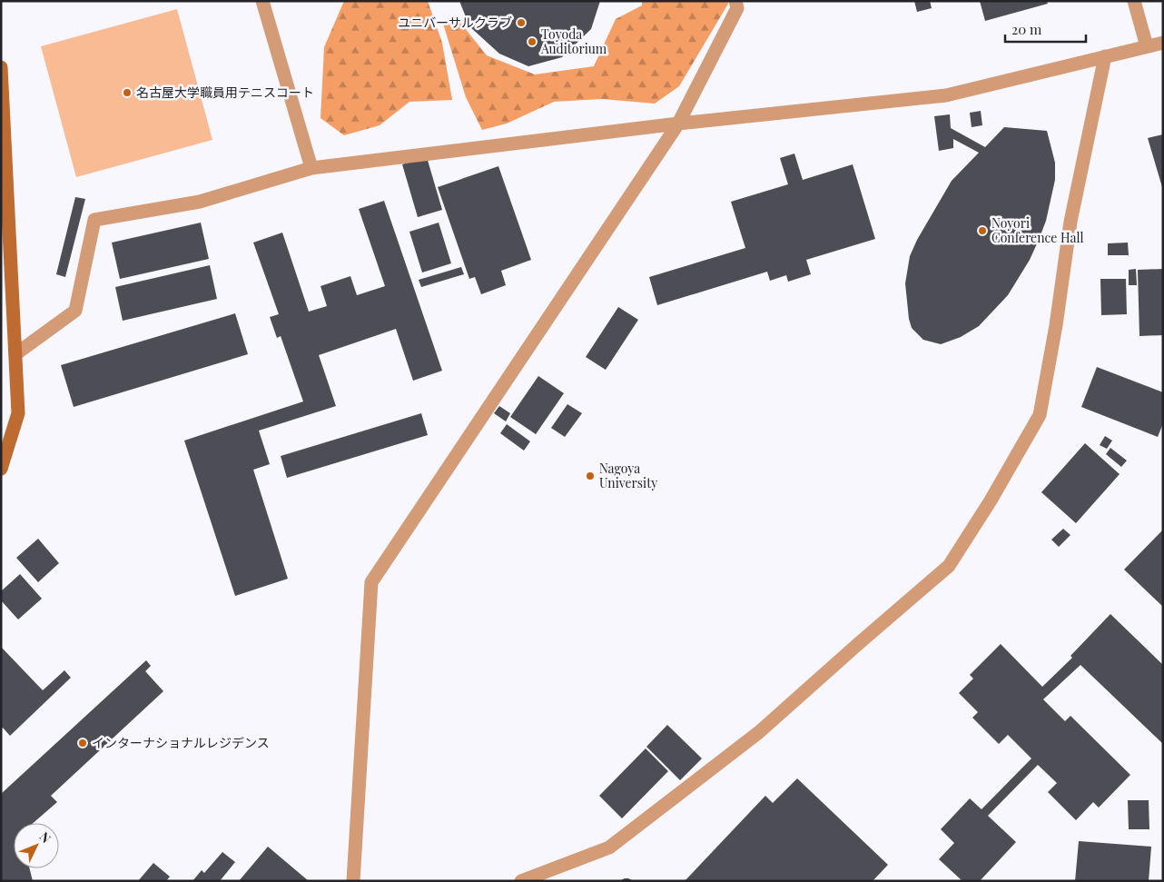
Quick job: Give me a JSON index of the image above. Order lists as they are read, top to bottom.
{
  "places": [
    "ユニバーサルクラブ",
    "Toyoda Auditorium",
    "名古屋大学職員用テニスコート",
    "Noyori Conference Hall",
    "Nagoya University",
    "インターナショナルレジデンス"
  ],
  "scale_bar": "20 m",
  "north": "top right"
}
